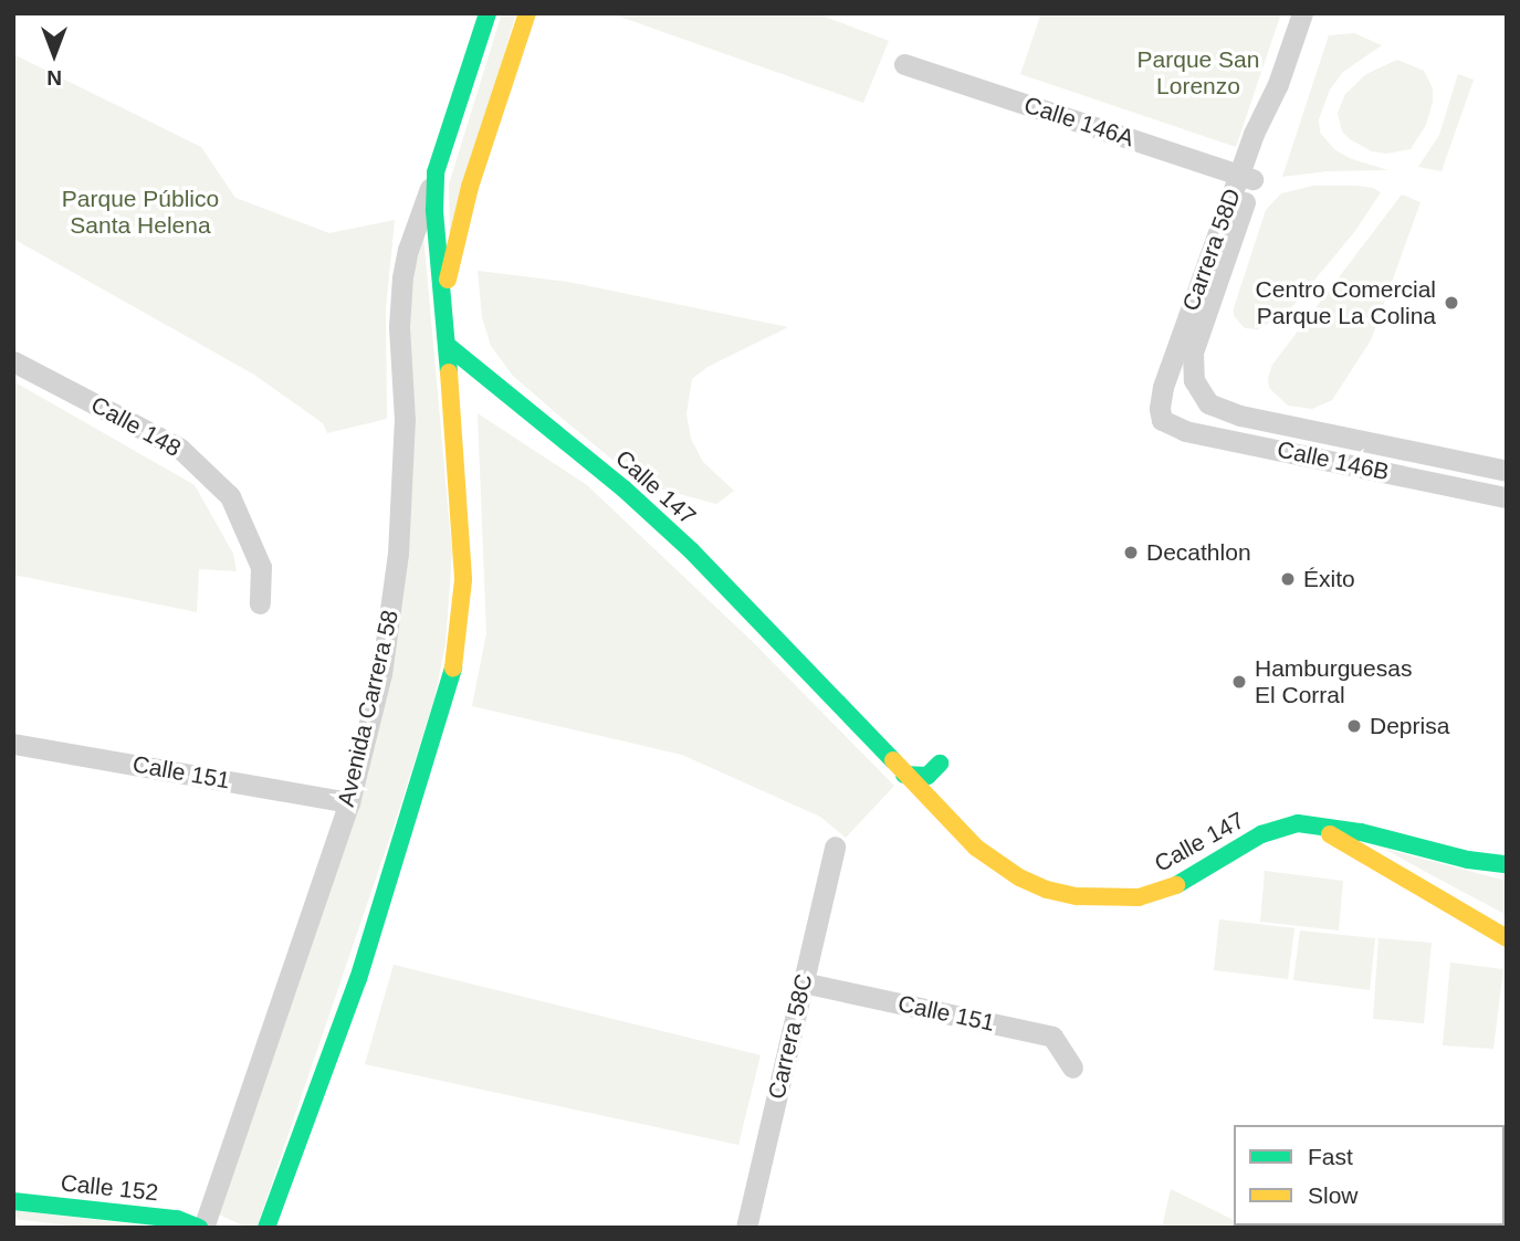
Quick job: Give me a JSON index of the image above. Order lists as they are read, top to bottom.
{
  "streets": {
    "main road": ["Calle 147", "Avenida Carrera 58", "Calle 152"],
    "street": [
      "Calle 146A",
      "Carrera 58D",
      "Calle 148",
      "Calle 146B",
      "Calle 151",
      "Carrera 58C"
    ]
  },
  "crossings": [
    ["Calle 146A", "Carrera 58D"],
    ["Carrera 58D", "Calle 146B"],
    ["Calle 147", "Avenida Carrera 58"],
    ["Avenida Carrera 58", "Calle 151"],
    ["Avenida Carrera 58", "Calle 152"],
    ["Calle 151", "Carrera 58C"]
  ],
  "parks": ["Parque San Lorenzo", "Parque Público Santa Helena"],
  "places": [
    "Centro Comercial Parque La Colina",
    "Decathlon",
    "Éxito",
    "Hamburguesas El Corral",
    "Deprisa"
  ],
  "legend": ["Fast", "Slow"],
  "north": "bottom"
}
